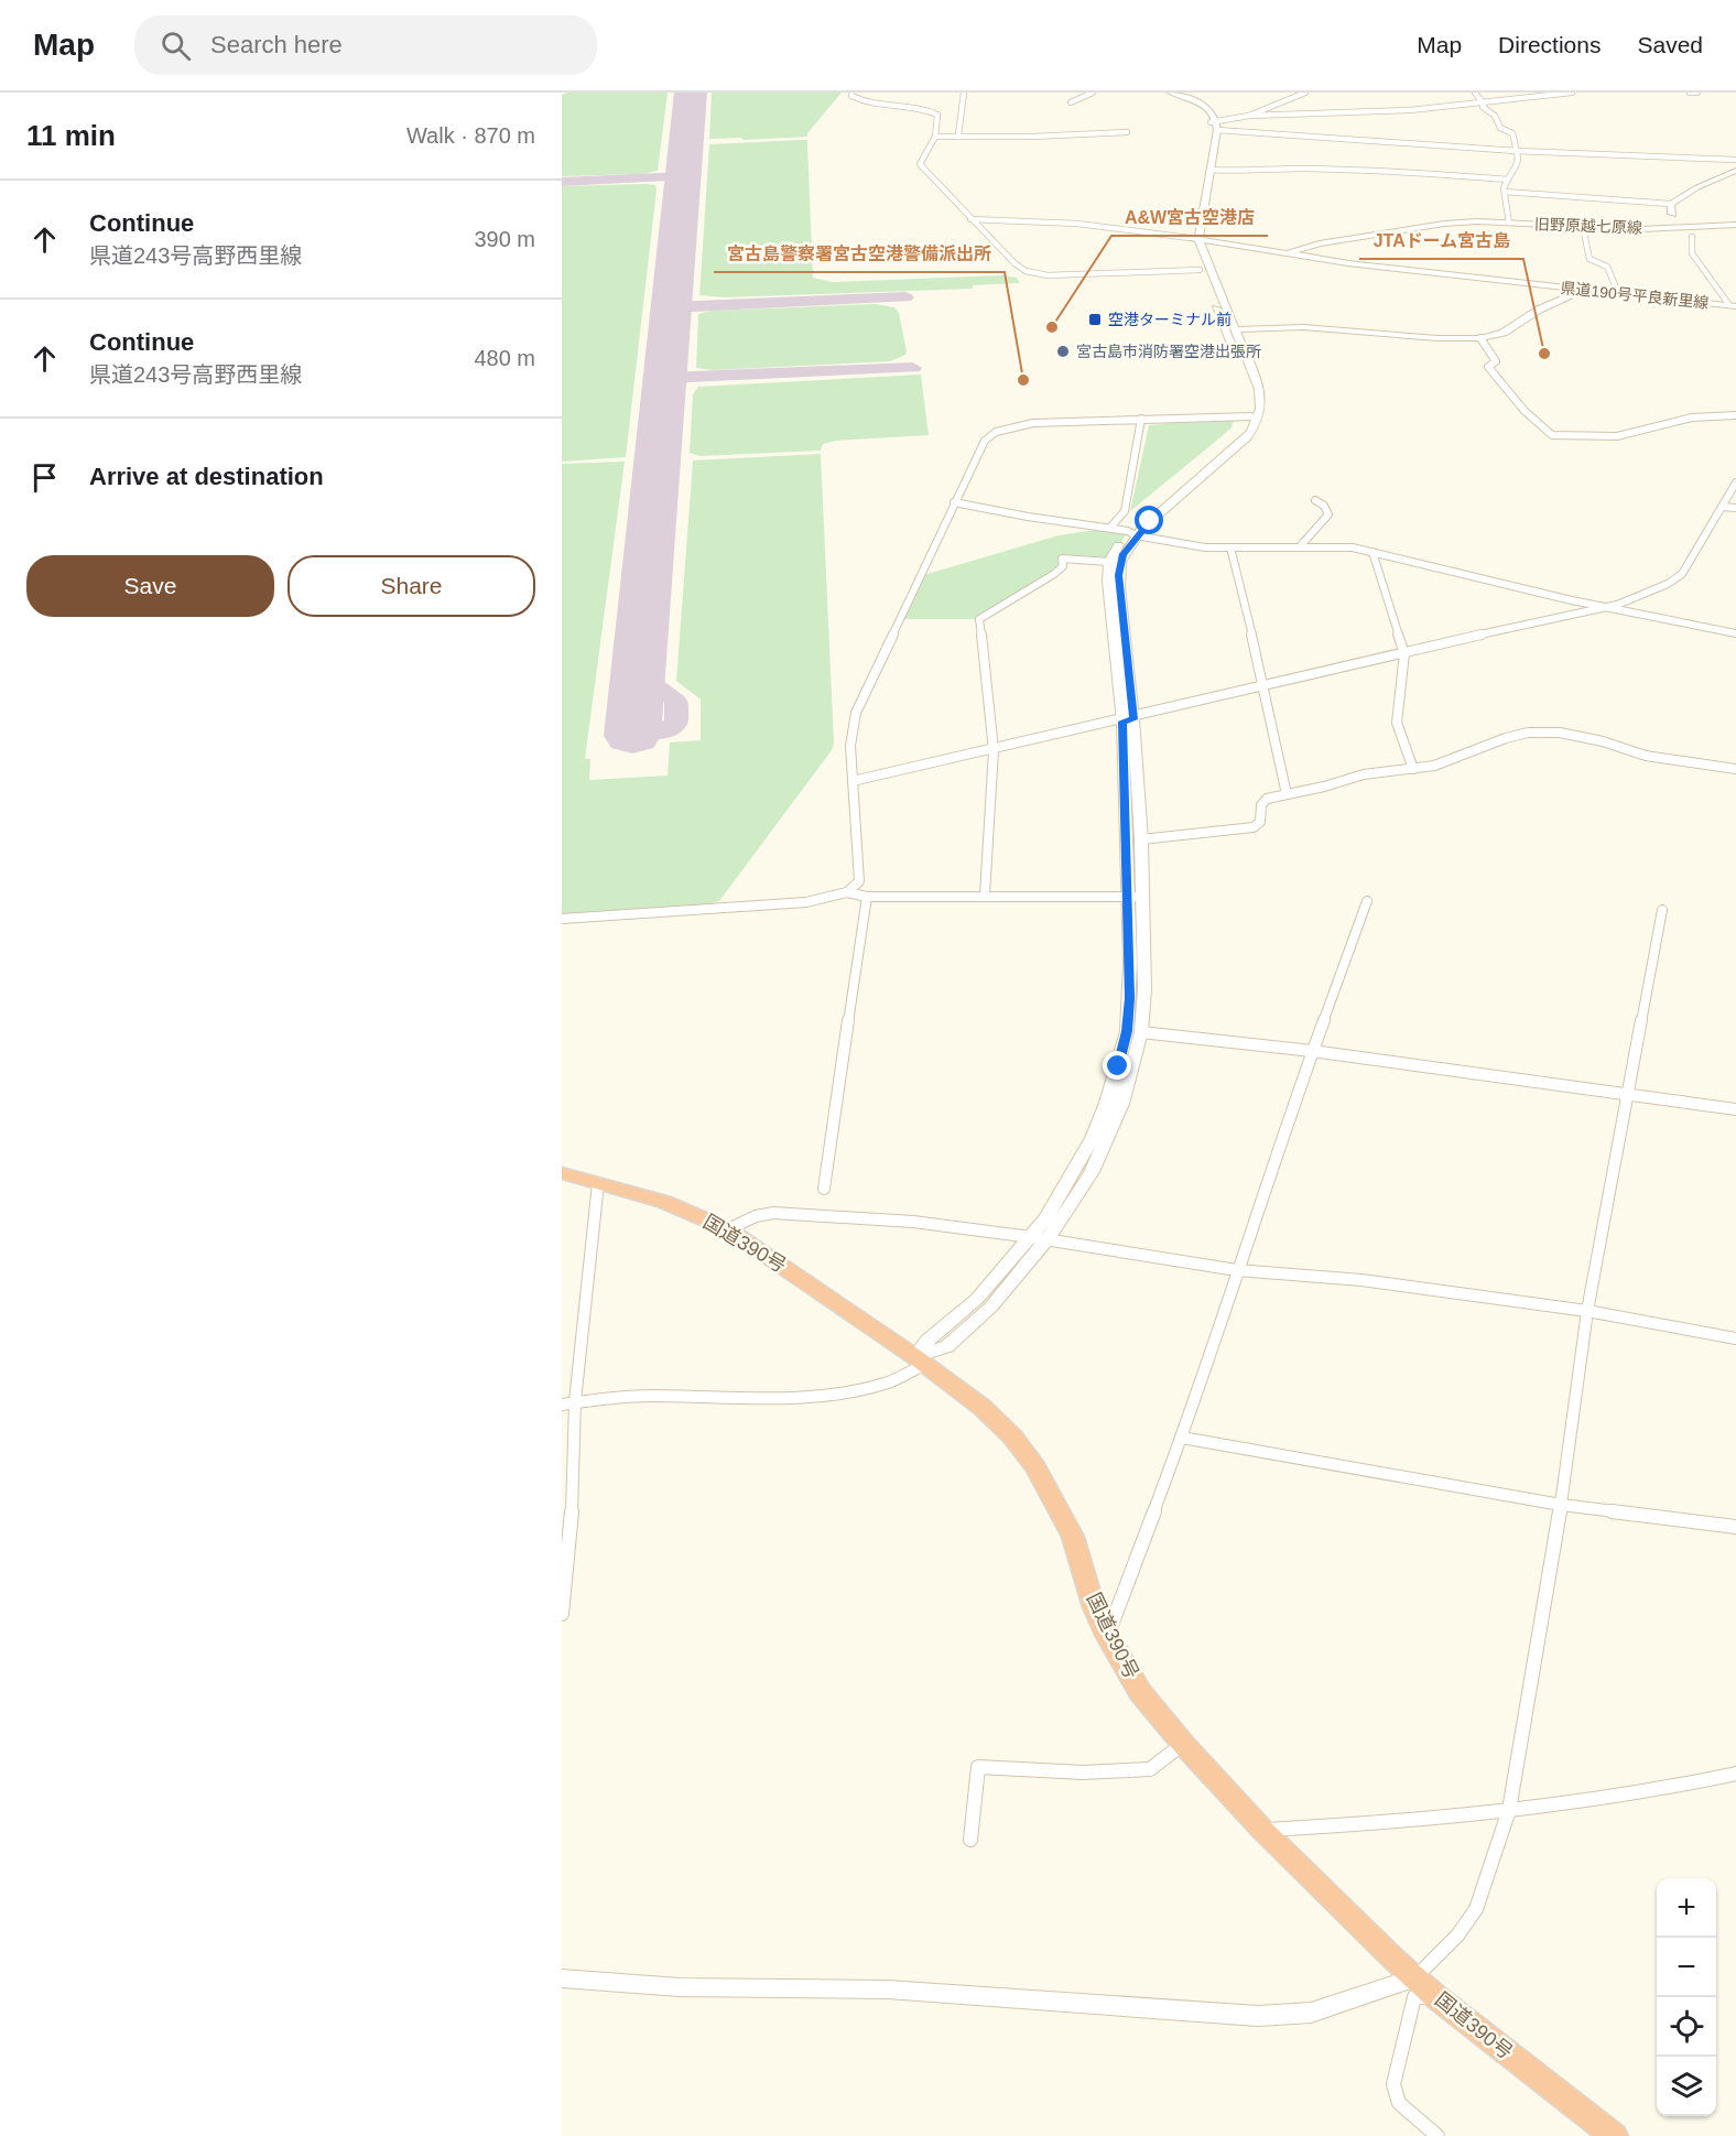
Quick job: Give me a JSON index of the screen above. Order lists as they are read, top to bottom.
{
  "streets": {
    "highway": ["国道390号"],
    "main road": ["旧野原越七原線", "県道190号平良新里線"]
  },
  "crossings": [
    ["旧野原越七原線", "県道190号平良新里線"]
  ],
  "places": {
    "transit": ["空港ターミナル前"],
    "other": [
      "A&W宮古空港店",
      "宮古島市消防署空港出張所",
      "JTAドーム宮古島",
      "宮古島警察署宮古空港警備派出所"
    ]
  },
  "page": {
    "header": "Map",
    "search": "Search here",
    "nav": ["Map", "Directions", "Saved"],
    "heading": ["11 min", "Walk · 870 m"],
    "list": [
      ["Continue", "県道243号高野西里線", "390 m"],
      ["Continue", "県道243号高野西里線", "480 m"],
      "Arrive at destination"
    ],
    "buttons": ["Save", "Share"],
    "map_buttons": ["+", "−"]
  }
}
